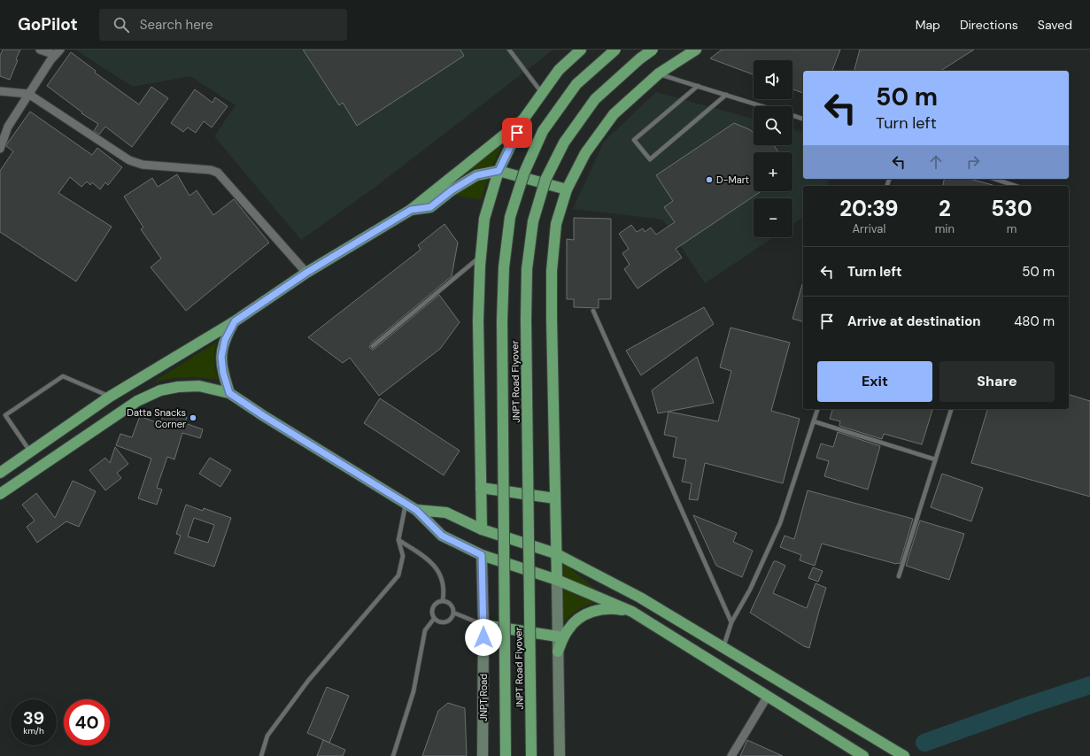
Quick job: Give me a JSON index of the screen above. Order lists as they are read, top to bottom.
{
  "streets": {
    "highway": ["JNPT Road Flyover"],
    "street": ["JNPT Road"]
  },
  "places": ["D-Mart", "Datta Snacks Corner"],
  "page": {
    "header": "GoPilot",
    "search": "Search here",
    "nav": ["Map", "Directions", "Saved"],
    "map_buttons": ["+", "−"],
    "turn": ["50 m", "Turn left"],
    "eta": [
      "20:39",
      "Arrival",
      "2",
      "min",
      "530",
      "m"
    ],
    "list": [
      {
        "name": "Turn left",
        "value": "50 m"
      },
      {
        "name": "Arrive at destination",
        "value": "480 m"
      }
    ],
    "buttons": ["Exit", "Share"],
    "speed": "39 km/h",
    "limit": "40"
  }
}
